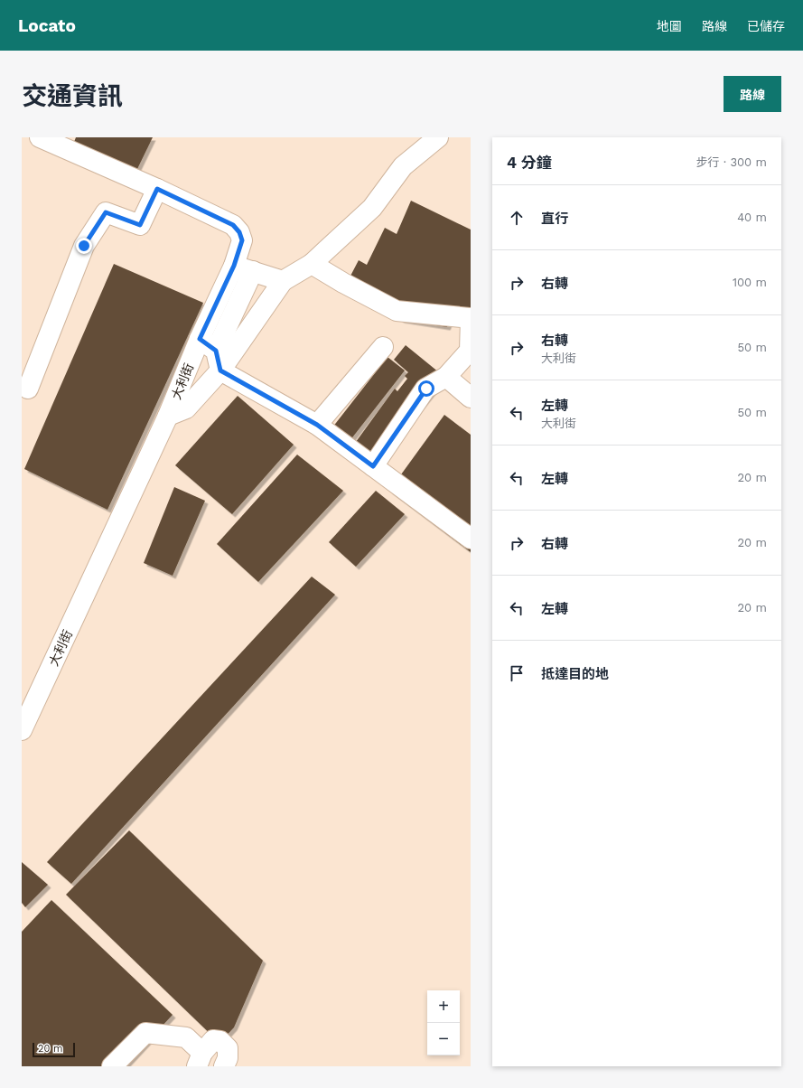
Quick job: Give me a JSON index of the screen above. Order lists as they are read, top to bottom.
{
  "streets": {
    "street": ["大利街"]
  },
  "scale_bar": "20 m",
  "page": {
    "header": "Locato",
    "nav": ["地圖", "路線", "已儲存"],
    "title": "交通資訊",
    "buttons": "路線",
    "heading": ["4 分鐘", "步行 · 300 m"],
    "list": [
      ["直行", "40 m"],
      ["右轉", "100 m"],
      ["右轉", "大利街", "50 m"],
      ["左轉", "大利街", "50 m"],
      ["左轉", "20 m"],
      ["右轉", "20 m"],
      ["左轉", "20 m"],
      "抵達目的地"
    ],
    "map_buttons": ["+", "−"],
    "scale": "20 m"
  }
}
